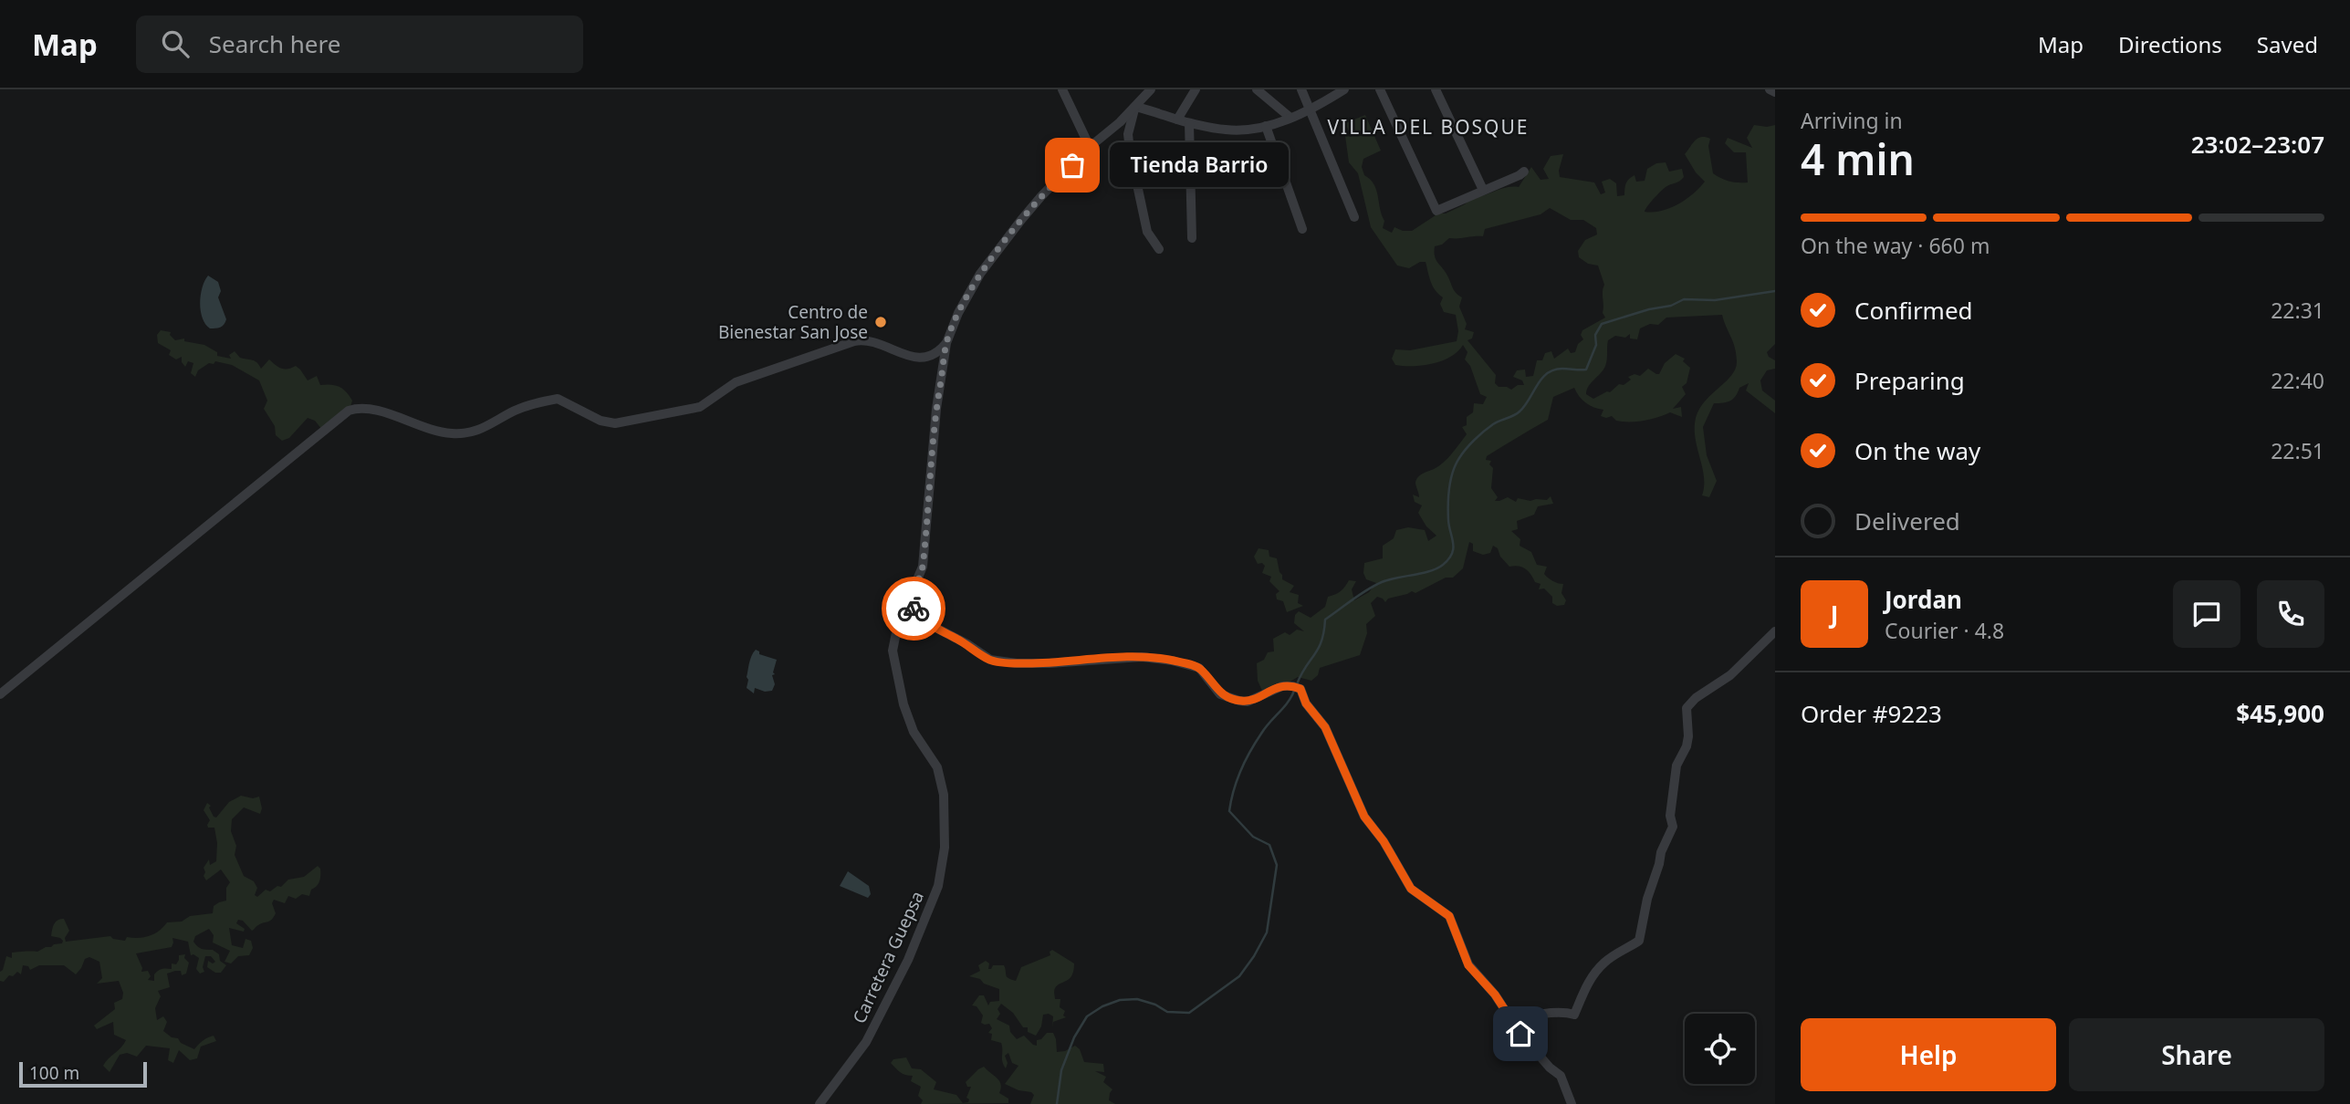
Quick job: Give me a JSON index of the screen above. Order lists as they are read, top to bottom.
{
  "streets": {
    "street": ["Carretera Guepsa"]
  },
  "districts": ["VILLA DEL BOSQUE"],
  "places": ["Tienda Barrio", "Centro de Bienestar San Jose"],
  "scale_bar": "100 m",
  "page": {
    "header": "Map",
    "search": "Search here",
    "nav": ["Map", "Directions", "Saved"],
    "heading": ["4 min", "Arriving in", "23:02–23:07"],
    "panel": [
      "Jordan",
      "Courier · 4.8",
      "Order #9223",
      "$45,900"
    ],
    "bubble": "Tienda Barrio",
    "bar": "On the way · 660 m",
    "list": [
      ["Confirmed", "22:31"],
      ["Preparing", "22:40"],
      ["On the way", "22:51"],
      "Delivered"
    ],
    "round": "J",
    "buttons": ["Help", "Share"],
    "scale": "100 m"
  }
}
